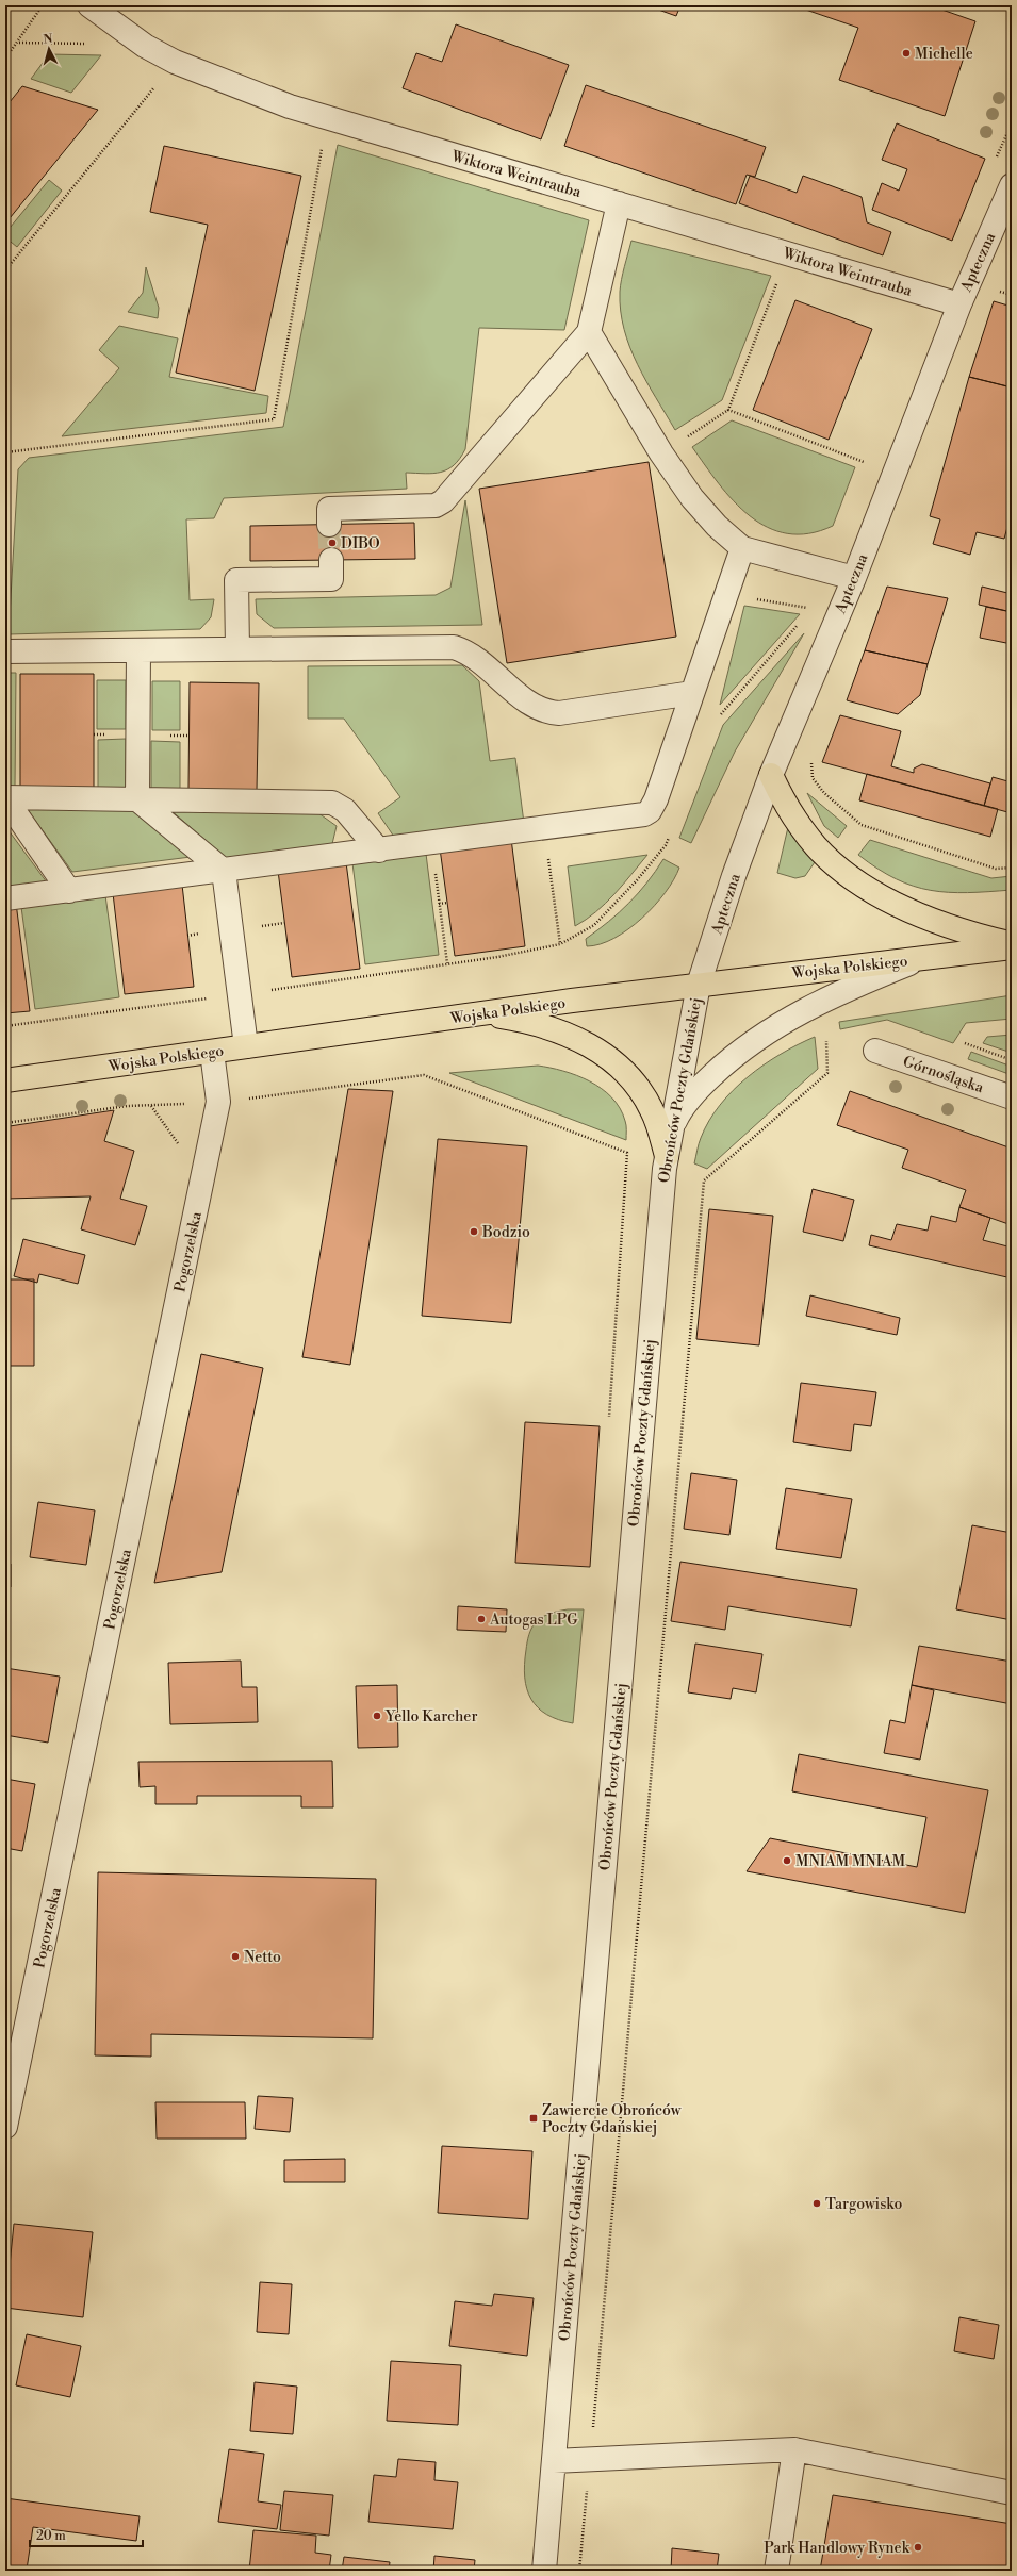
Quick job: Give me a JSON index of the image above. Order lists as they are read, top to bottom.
{
  "streets": {
    "main road": ["Wojska Polskiego"],
    "street": [
      "Wiktora Weintrauba",
      "Apteczna",
      "Górnośląska",
      "Obrońców Poczty Gdańskiej",
      "Pogorzelska"
    ]
  },
  "crossings": [
    ["Wiktora Weintrauba", "Apteczna"],
    ["Apteczna", "Wojska Polskiego"],
    ["Apteczna", "Obrońców Poczty Gdańskiej"],
    ["Wojska Polskiego", "Obrońców Poczty Gdańskiej"],
    ["Wojska Polskiego", "Pogorzelska"]
  ],
  "places": {
    "other": [
      "Michelle",
      "DIBO",
      "Bodzio",
      "Autogas LPG",
      "Yello Karcher",
      "MNIAM MNIAM",
      "Netto",
      "Targowisko",
      "Park Handlowy Rynek"
    ],
    "transit": ["Zawiercie Obrońców Poczty Gdańskiej"]
  },
  "scale_bar": "20 m",
  "north": "top"
}
